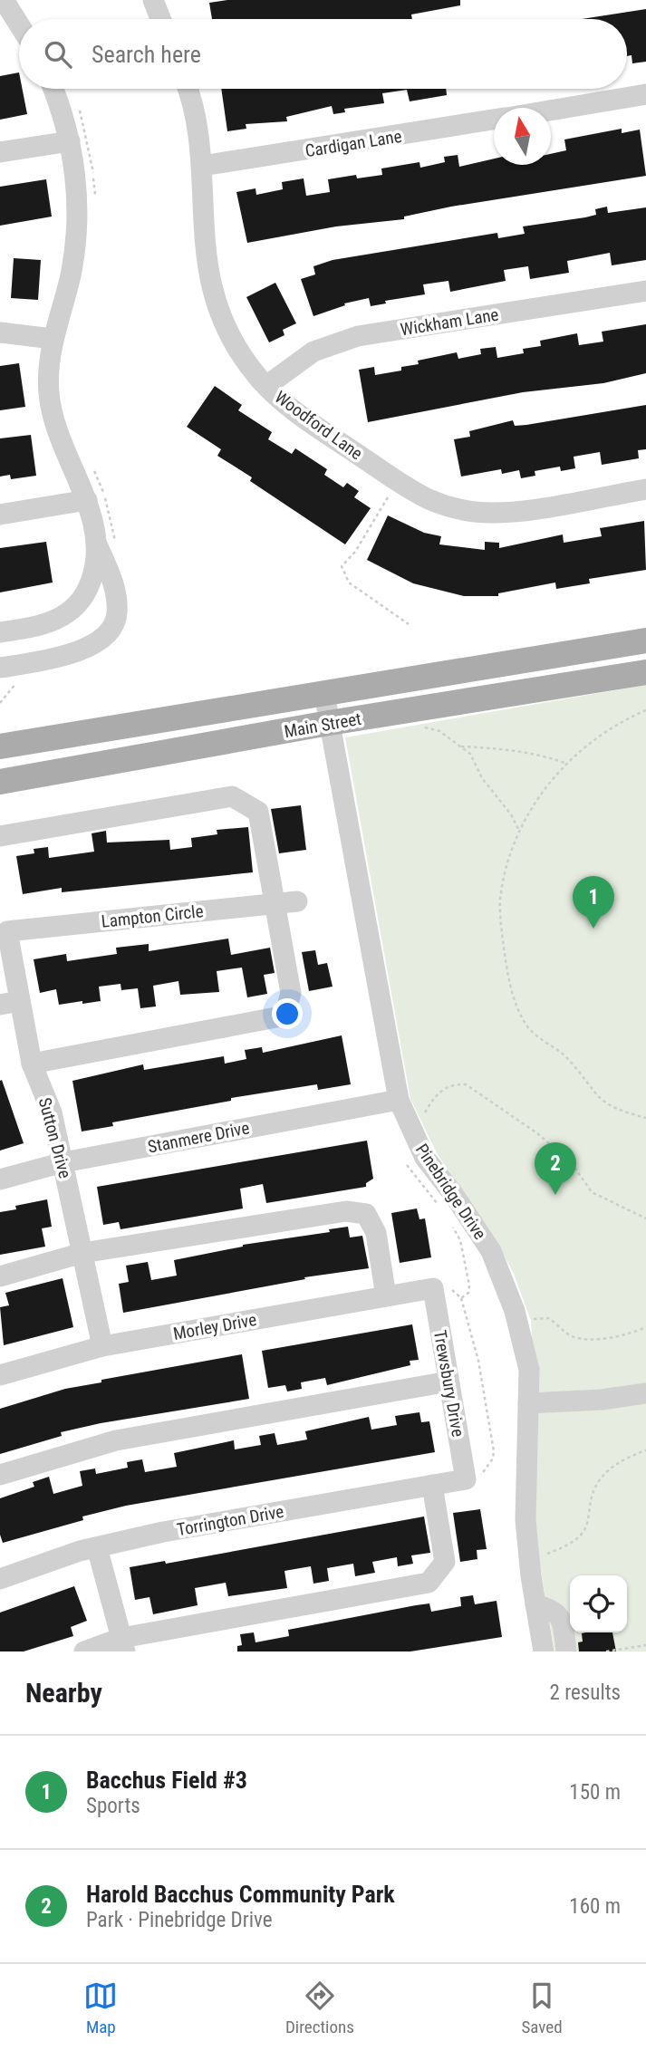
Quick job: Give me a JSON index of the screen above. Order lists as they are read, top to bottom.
{
  "streets": {
    "main road": ["Main Street"],
    "street": [
      "Cardigan Lane",
      "Wickham Lane",
      "Woodford Lane",
      "Lampton Circle",
      "Stanmere Drive",
      "Sutton Drive",
      "Pinebridge Drive",
      "Morley Drive",
      "Trewsbury Drive",
      "Torrington Drive"
    ]
  },
  "crossings": [
    ["Cardigan Lane", "Woodford Lane"],
    ["Wickham Lane", "Woodford Lane"],
    ["Main Street", "Pinebridge Drive"],
    ["Lampton Circle", "Sutton Drive"],
    ["Stanmere Drive", "Sutton Drive"],
    ["Stanmere Drive", "Pinebridge Drive"],
    ["Sutton Drive", "Morley Drive"],
    ["Morley Drive", "Trewsbury Drive"],
    ["Trewsbury Drive", "Torrington Drive"]
  ],
  "north": "top",
  "page": {
    "search": "Search here",
    "pins": ["1", "2"],
    "heading": ["Nearby", "2 results"],
    "list": [
      {
        "mark": "1",
        "name": "Bacchus Field #3",
        "note": "Sports",
        "value": "150 m"
      },
      {
        "mark": "2",
        "name": "Harold Bacchus Community Park",
        "note": "Park · Pinebridge Drive",
        "value": "160 m"
      }
    ],
    "nav": ["Map", "Directions", "Saved"]
  }
}
